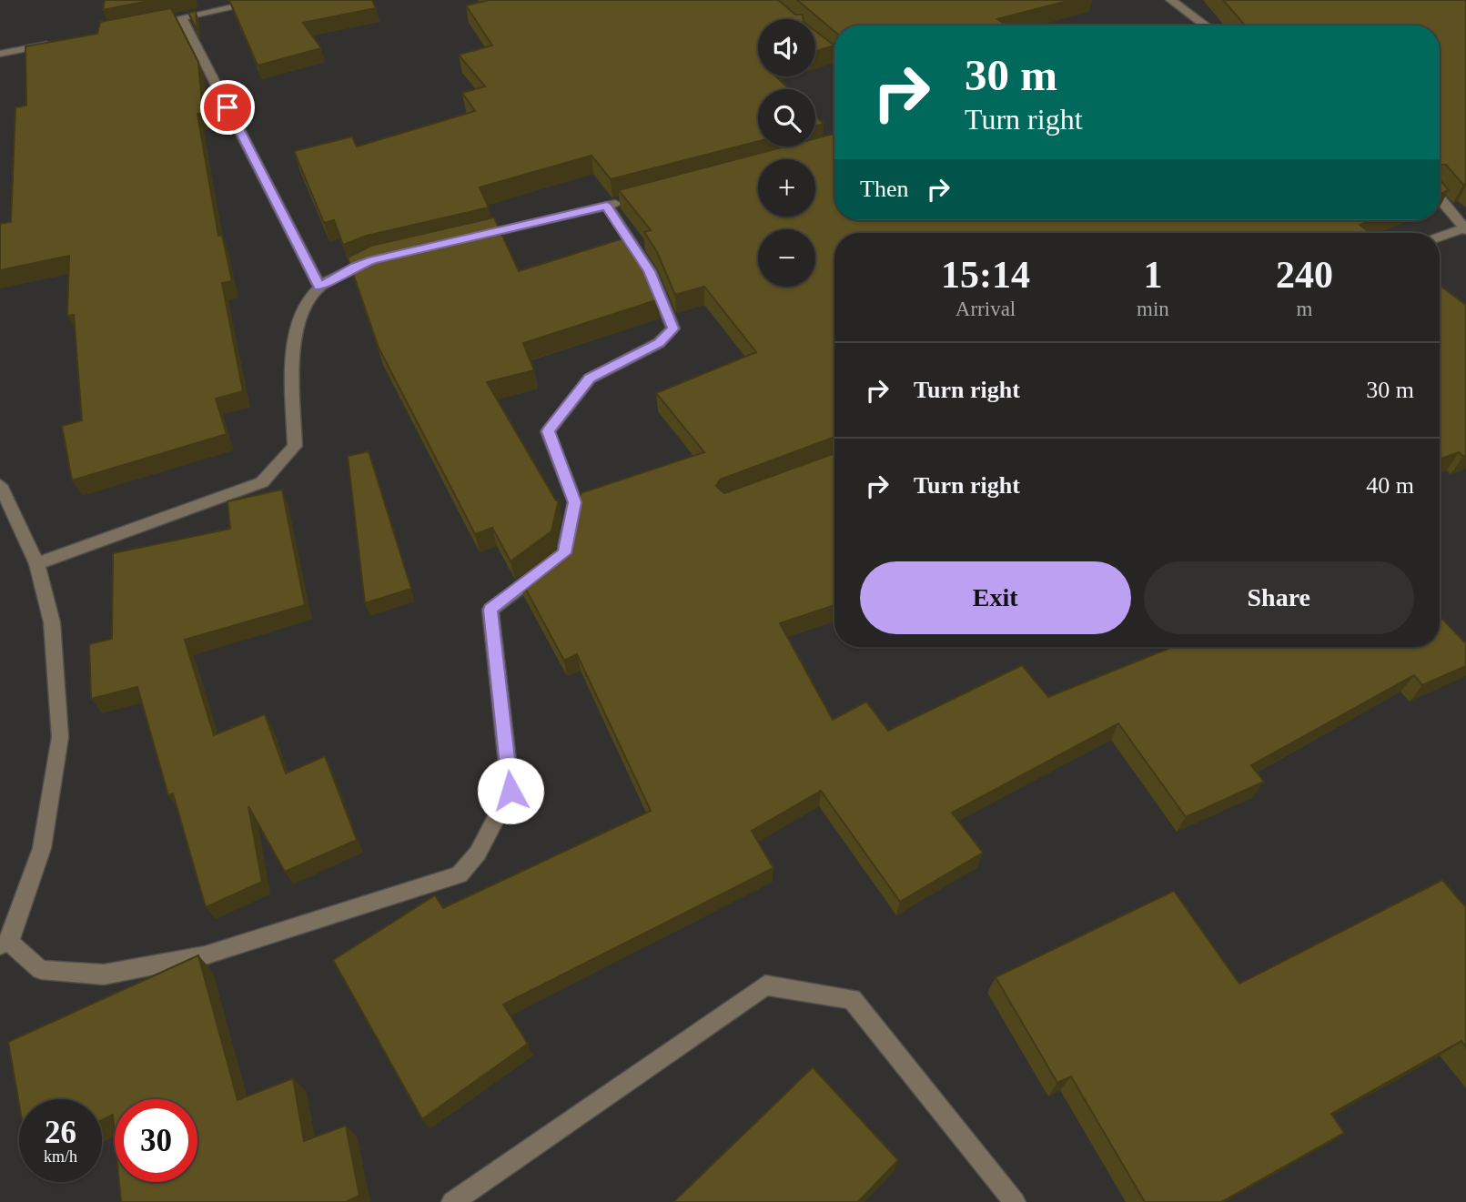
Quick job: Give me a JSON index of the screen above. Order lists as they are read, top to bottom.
{
  "page": {
    "map_buttons": ["+", "−"],
    "turn": ["30 m", "Turn right"],
    "then": "Then",
    "eta": [
      "15:14",
      "Arrival",
      "1",
      "min",
      "240",
      "m"
    ],
    "list": [
      {
        "name": "Turn right",
        "value": "30 m"
      },
      {
        "name": "Turn right",
        "value": "40 m"
      }
    ],
    "buttons": ["Exit", "Share"],
    "speed": "26 km/h",
    "limit": "30"
  }
}
